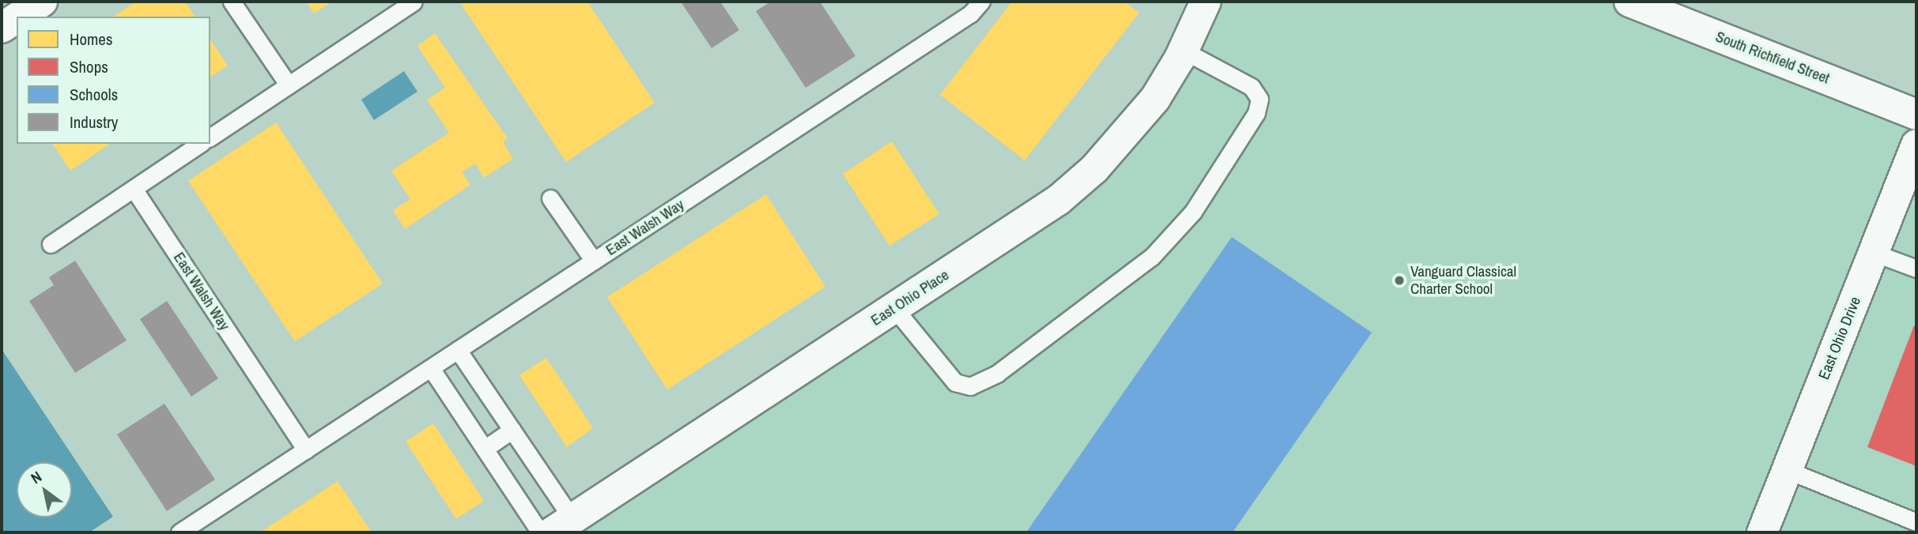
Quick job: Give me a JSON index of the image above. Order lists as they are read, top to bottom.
{
  "streets": {
    "street": ["South Richfield Street", "East Ohio Place", "East Ohio Drive"],
    "lane": ["East Walsh Way"]
  },
  "places": ["Vanguard Classical Charter School"],
  "legend": [
    "Homes",
    "Shops",
    "Schools",
    "Industry"
  ],
  "north": "top left"
}
